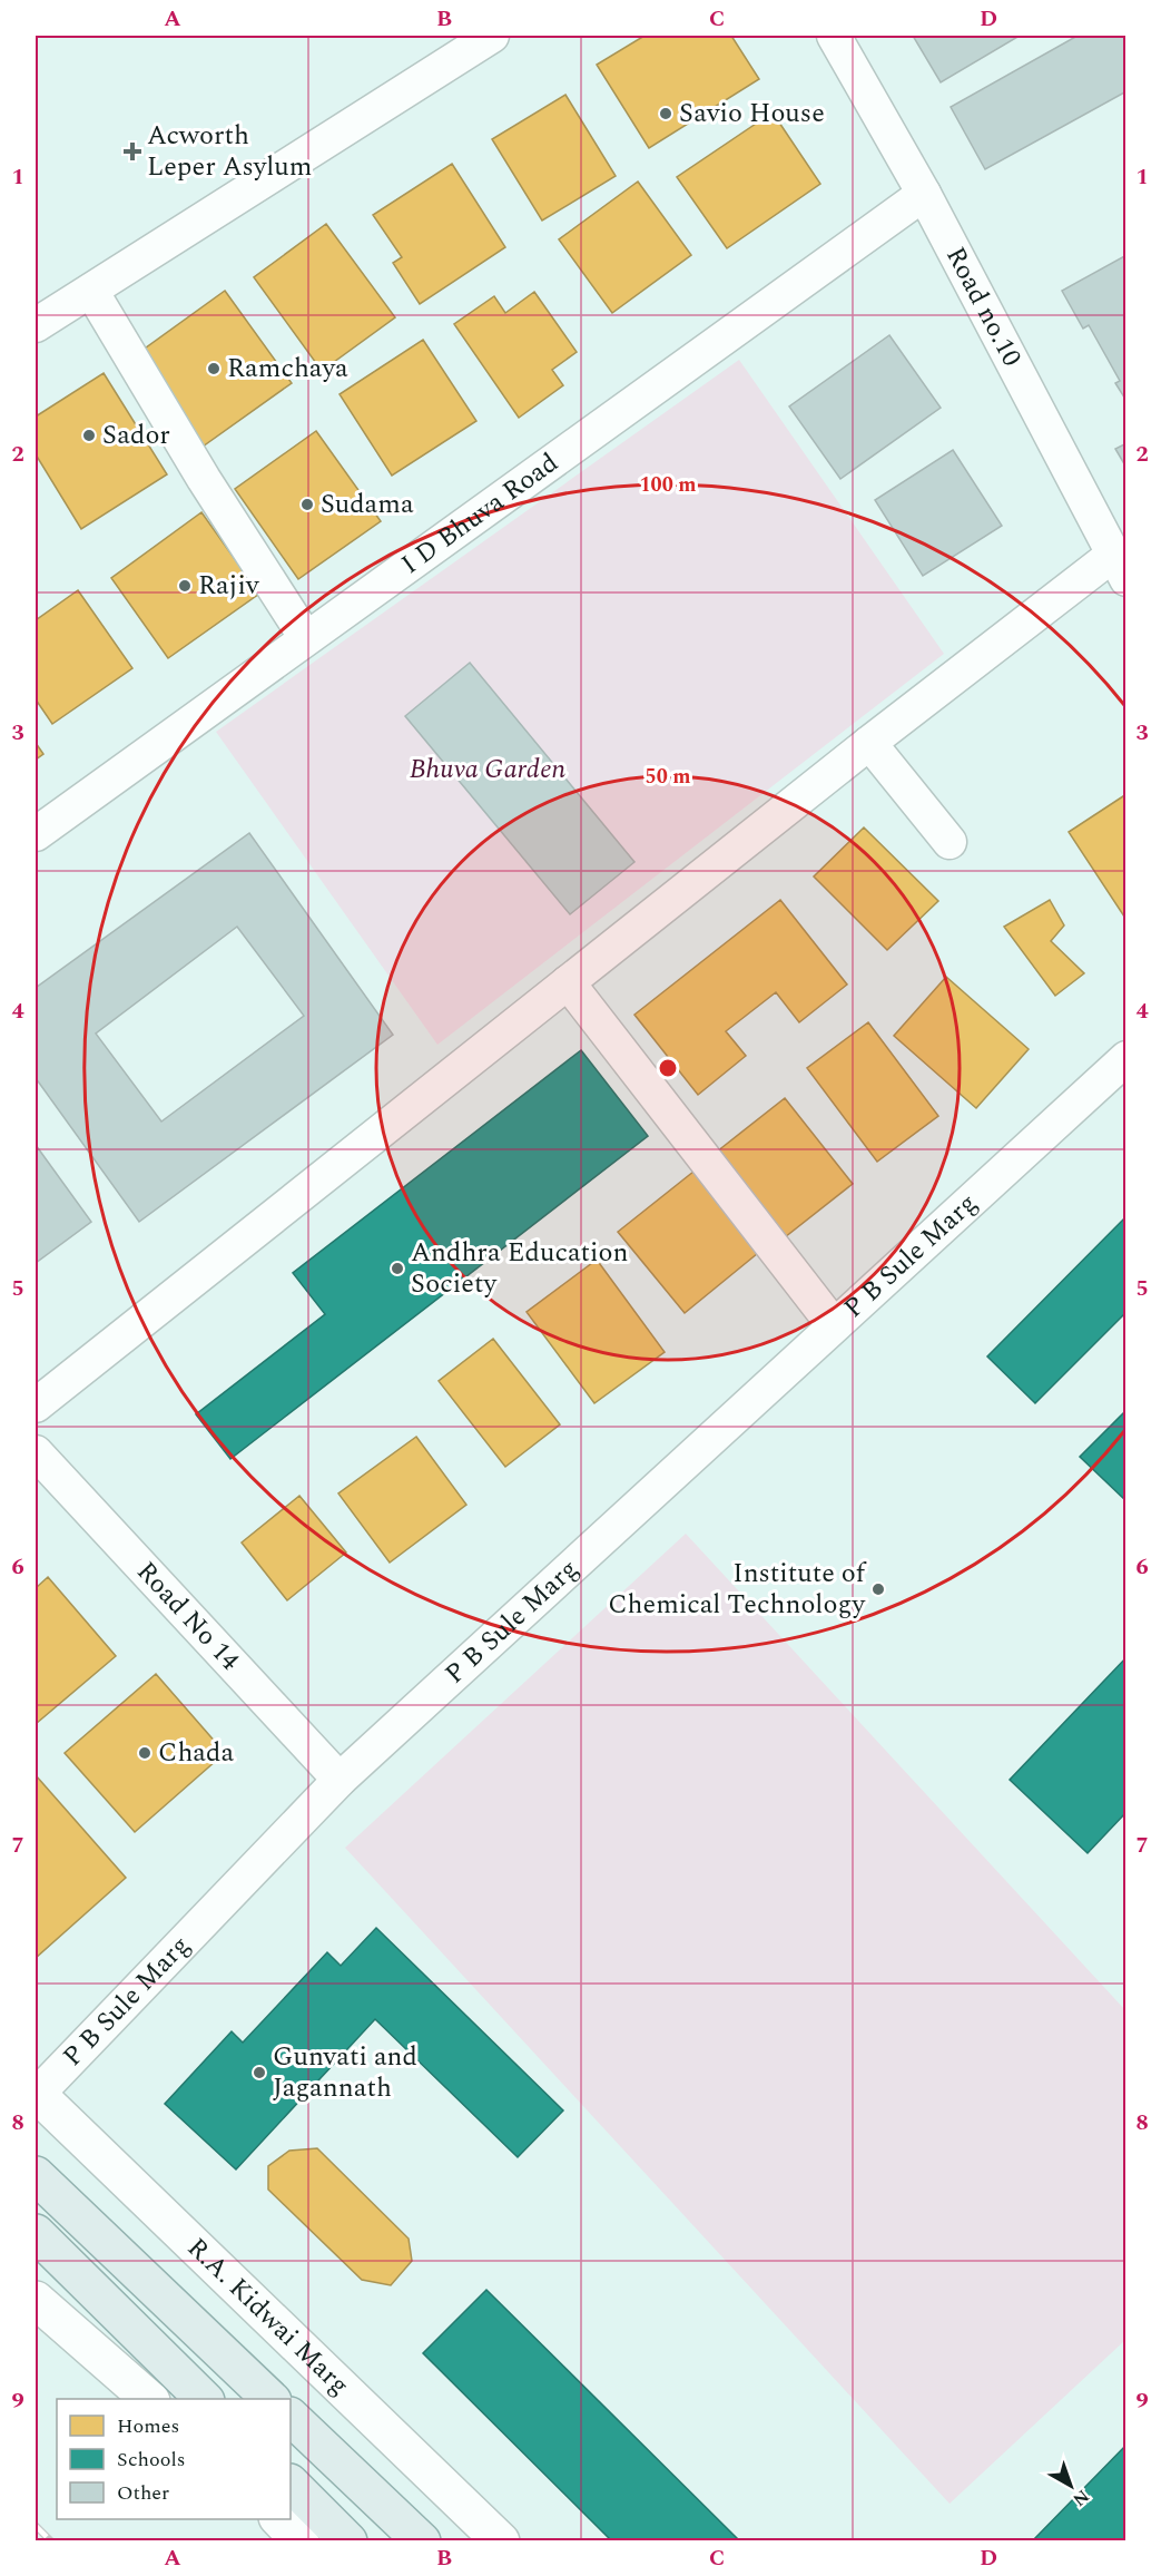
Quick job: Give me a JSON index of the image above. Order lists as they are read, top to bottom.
{
  "streets": {
    "street": [
      "Road no.10",
      "I D Bhuva Road",
      "P B Sule Marg",
      "Road No 14",
      "R.A. Kidwai Marg"
    ]
  },
  "crossings": [
    ["Road no.10", "I D Bhuva Road"],
    ["P B Sule Marg", "Road No 14"],
    ["P B Sule Marg", "R.A. Kidwai Marg"]
  ],
  "parks": ["Bhuva Garden"],
  "places": {
    "other": [
      "Savio House",
      "Ramchaya",
      "Sador",
      "Sudama",
      "Rajiv",
      "Andhra Education Society",
      "Institute of Chemical Technology",
      "Chada",
      "Gunvati and Jagannath"
    ],
    "health": ["Acworth Leper Asylum"]
  },
  "legend": ["Homes", "Schools", "Other"],
  "north": "bottom right",
  "grid": {
    "columns": [
      "A",
      "B",
      "C",
      "D"
    ],
    "rows": [
      "1",
      "2",
      "3",
      "4",
      "5",
      "6",
      "7",
      "8",
      "9"
    ]
  },
  "rings": ["100 m", "50 m"]
}
